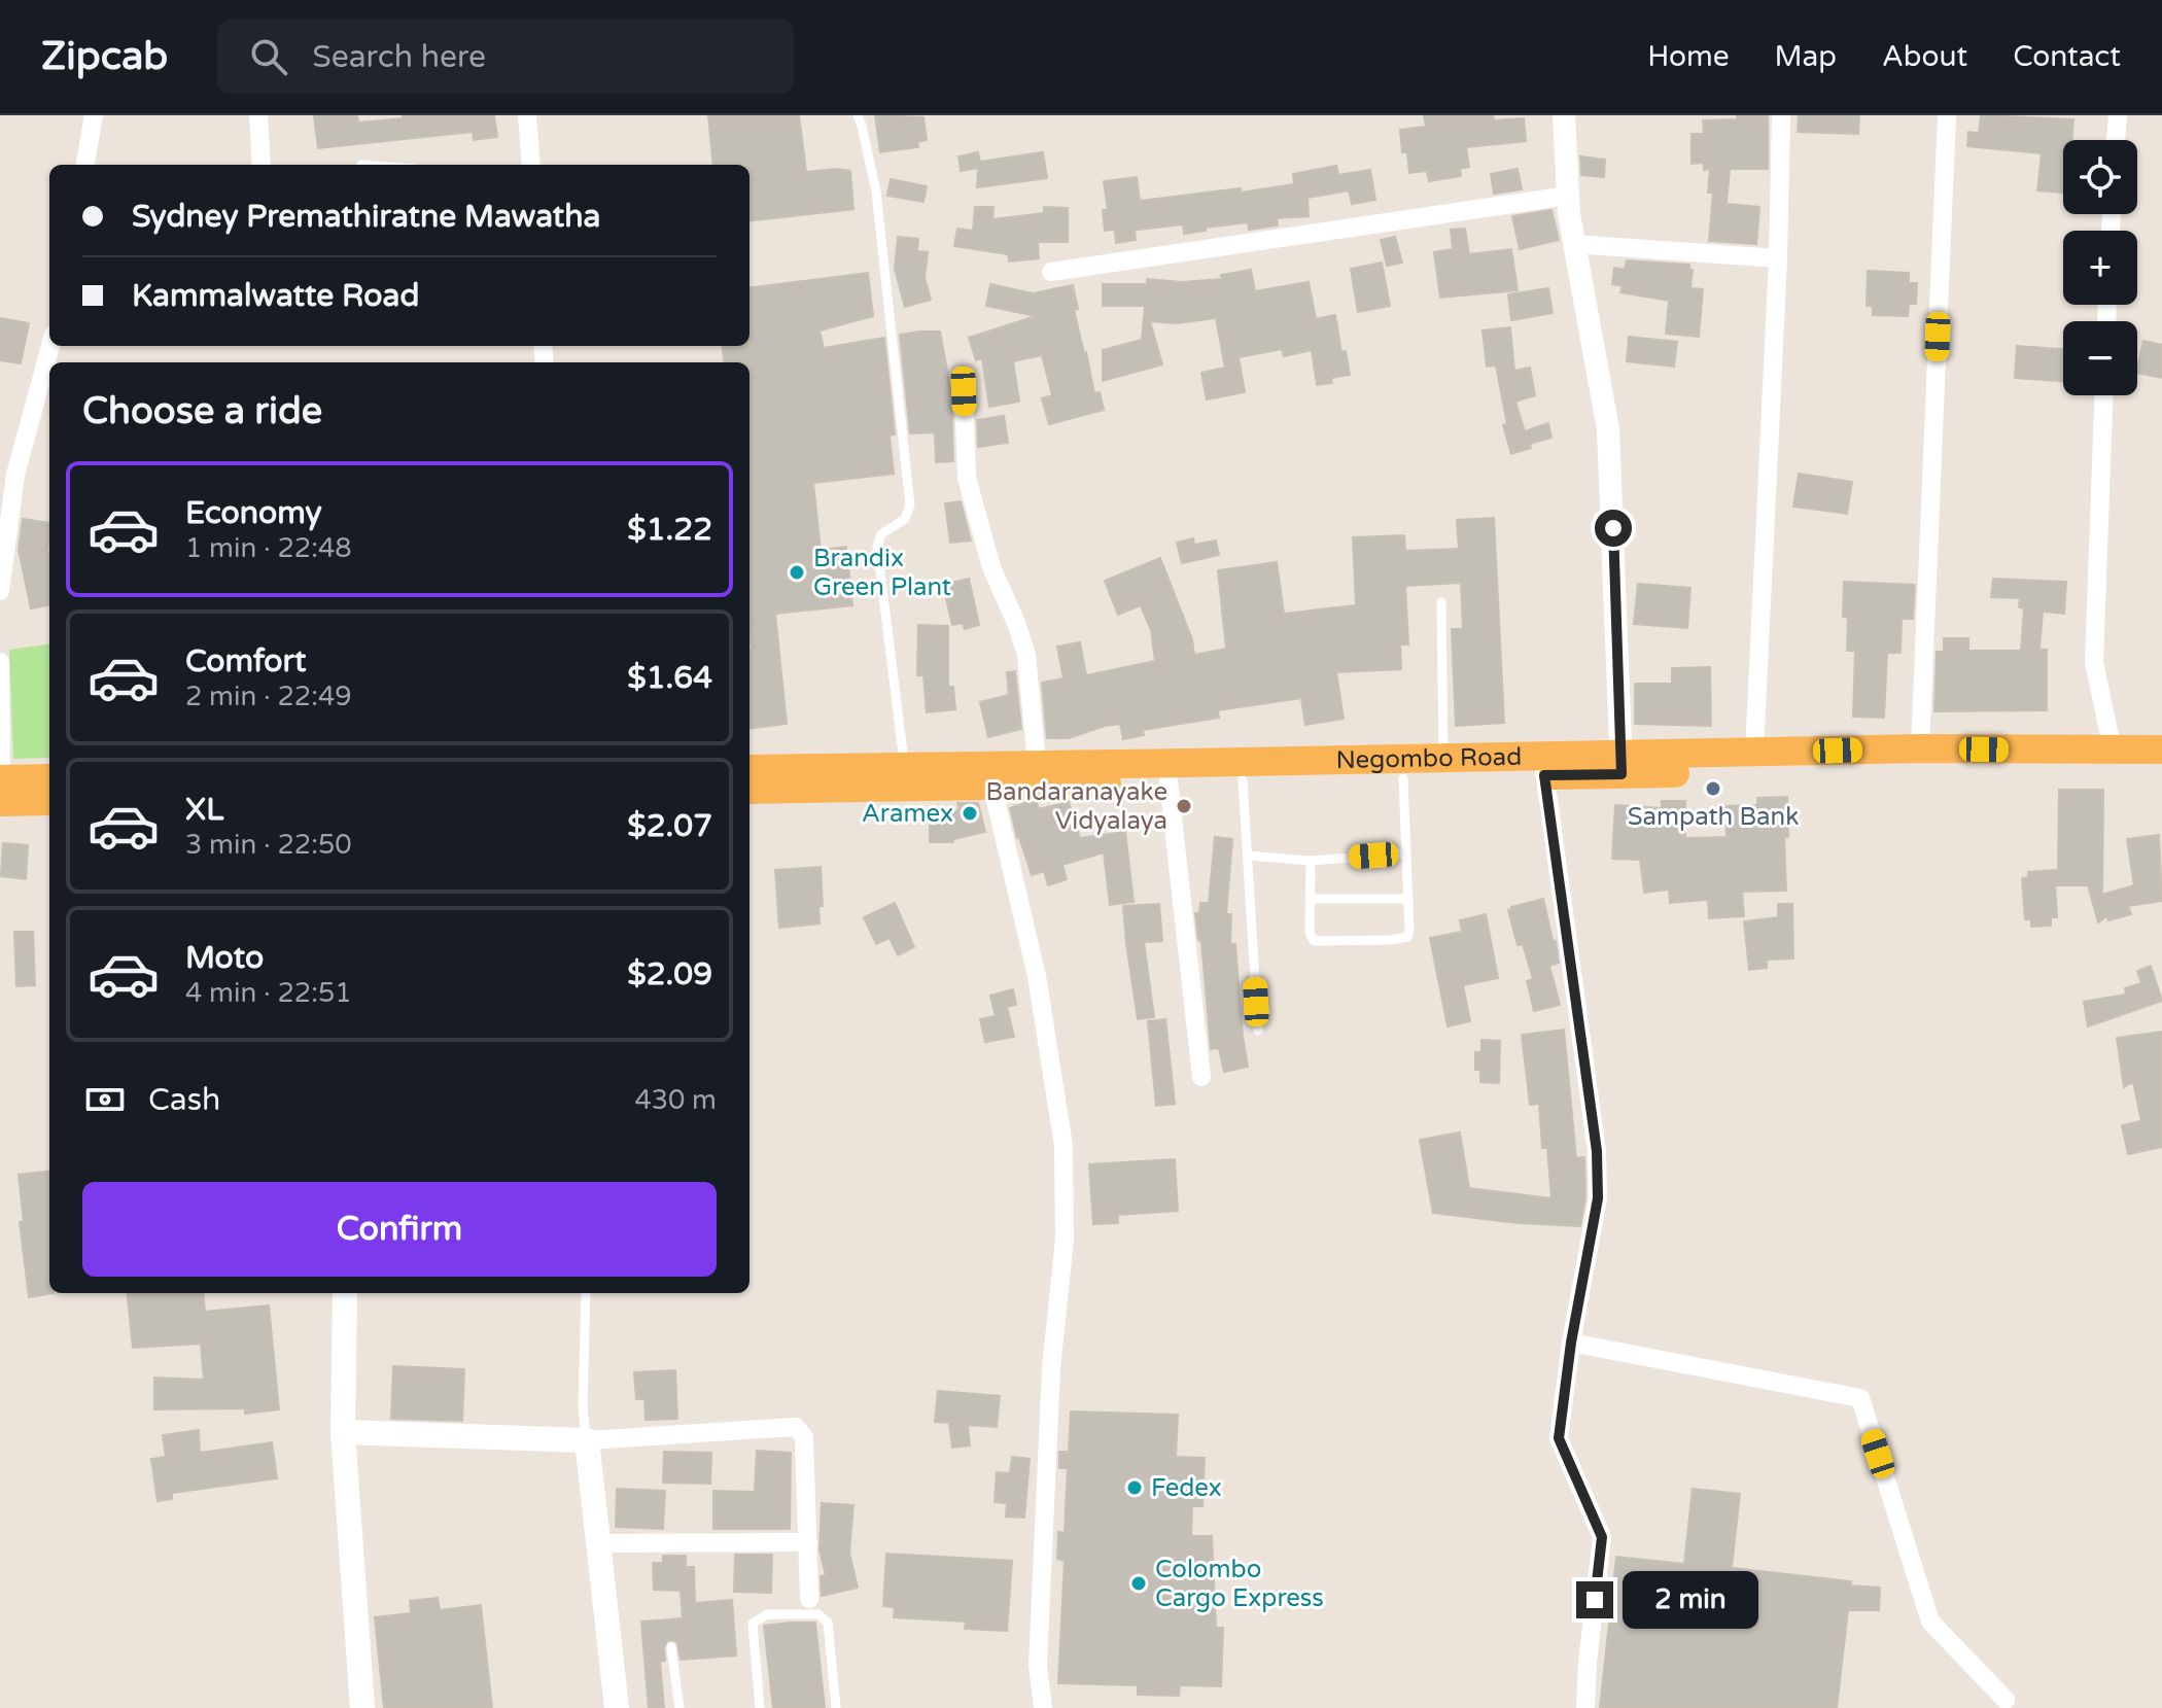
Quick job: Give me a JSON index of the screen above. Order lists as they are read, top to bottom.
{
  "streets": {
    "highway": ["Negombo Road"]
  },
  "places": [
    "Brandix Green Plant",
    "Sampath Bank",
    "Bandaranayake Vidyalaya",
    "Aramex",
    "Fedex",
    "Colombo Cargo Express"
  ],
  "page": {
    "header": "Zipcab",
    "search": "Search here",
    "nav": [
      "Home",
      "Map",
      "About",
      "Contact"
    ],
    "map_buttons": ["+", "−"],
    "banner": ["Sydney Premathiratne Mawatha", "Kammalwatte Road"],
    "heading": "Choose a ride",
    "list": [
      {
        "name": "Economy",
        "note": "1 min · 22:48",
        "value": "$1.22"
      },
      {
        "name": "Comfort",
        "note": "2 min · 22:49",
        "value": "$1.64"
      },
      {
        "name": "XL",
        "note": "3 min · 22:50",
        "value": "$2.07"
      },
      {
        "name": "Moto",
        "note": "4 min · 22:51",
        "value": "$2.09"
      }
    ],
    "pay": ["Cash", "430 m"],
    "buttons": "Confirm",
    "bubble": "2 min"
  }
}
